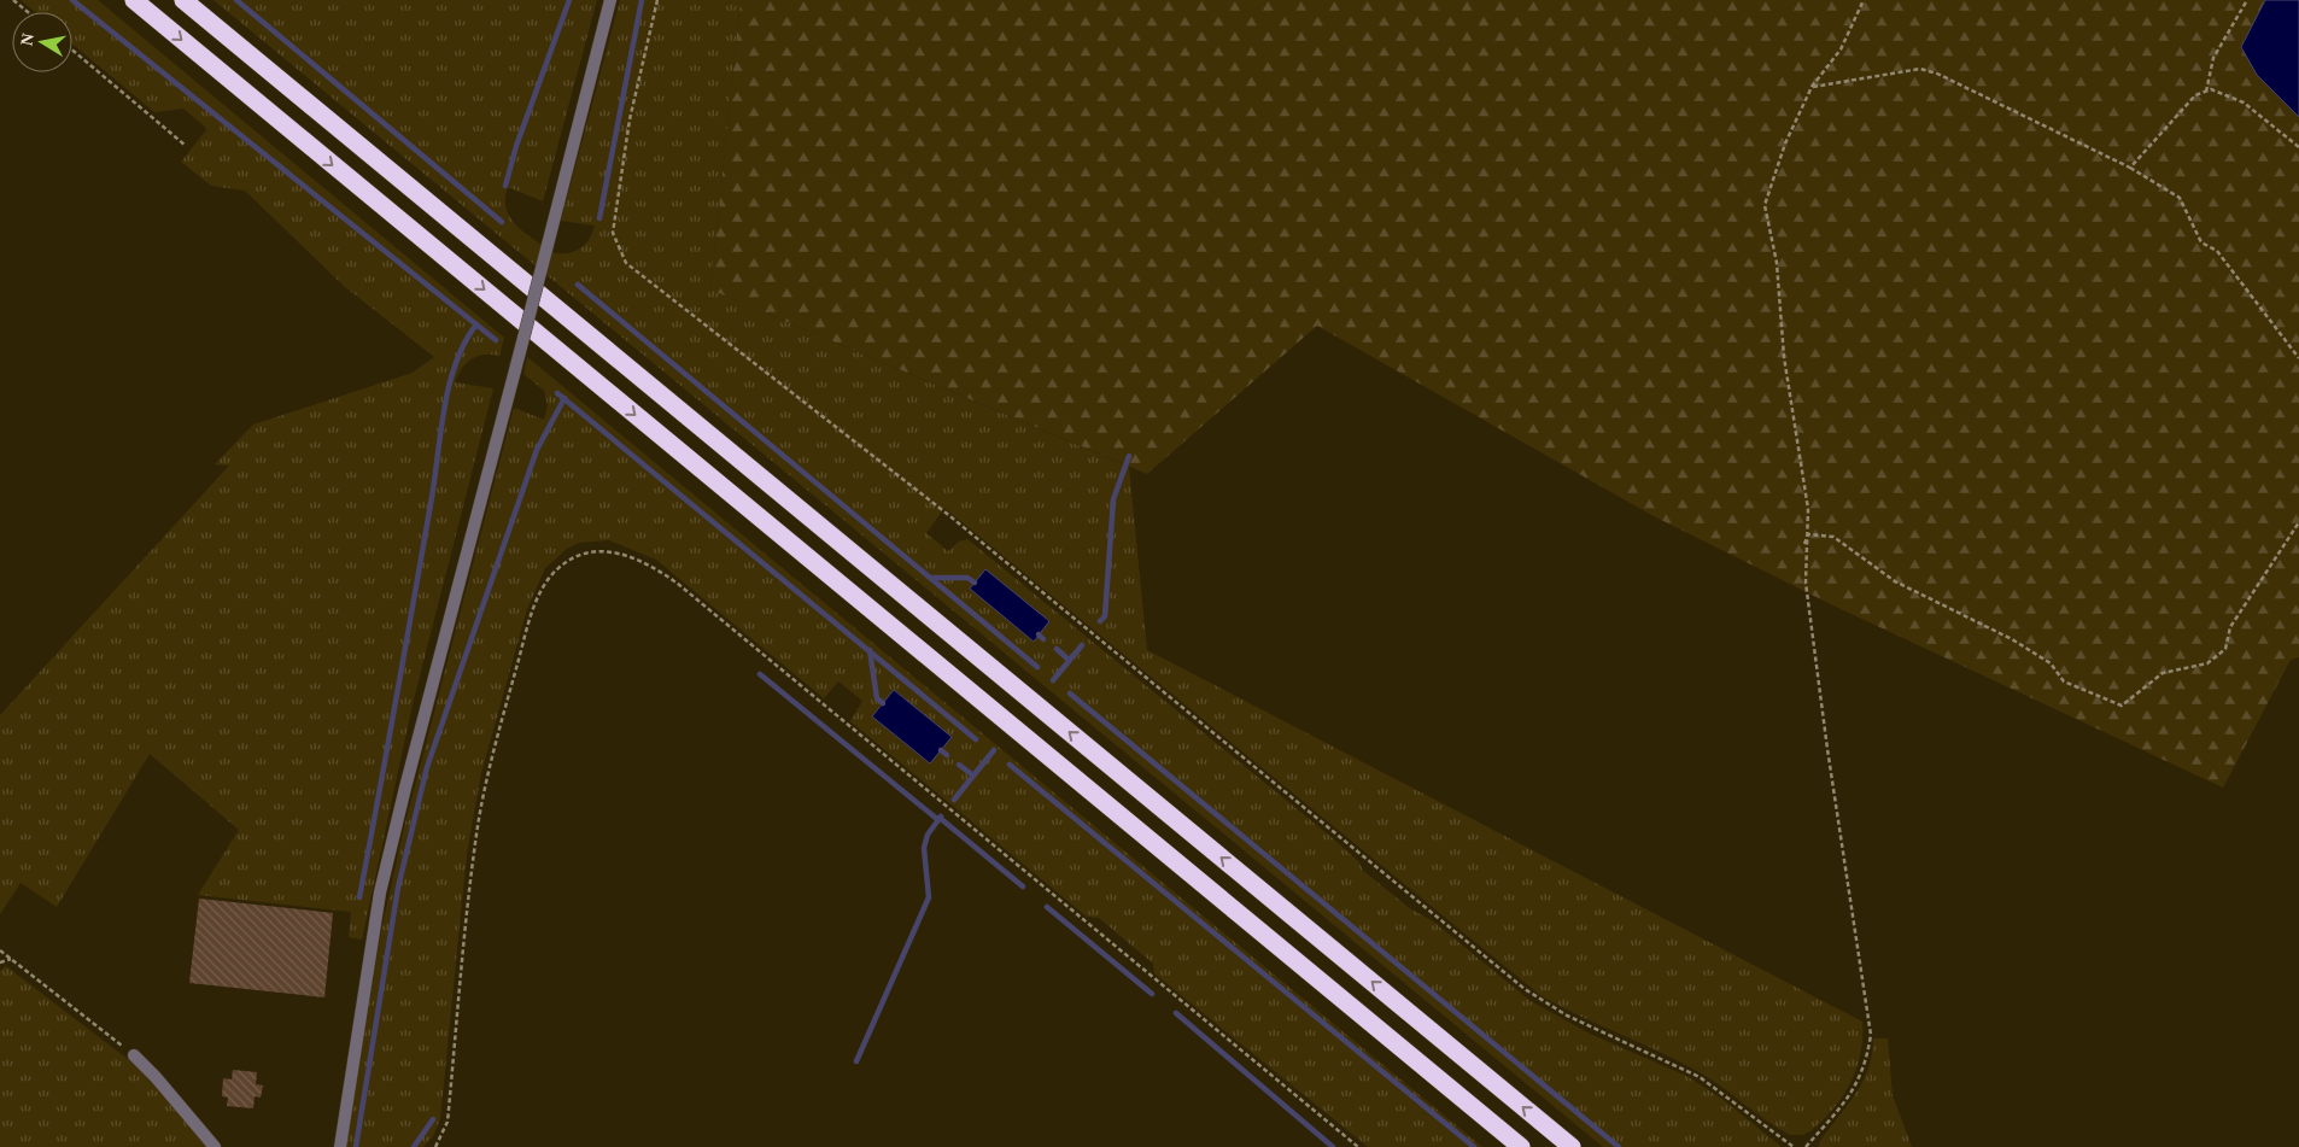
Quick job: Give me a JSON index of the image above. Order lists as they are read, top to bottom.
{
  "north": "left"
}
